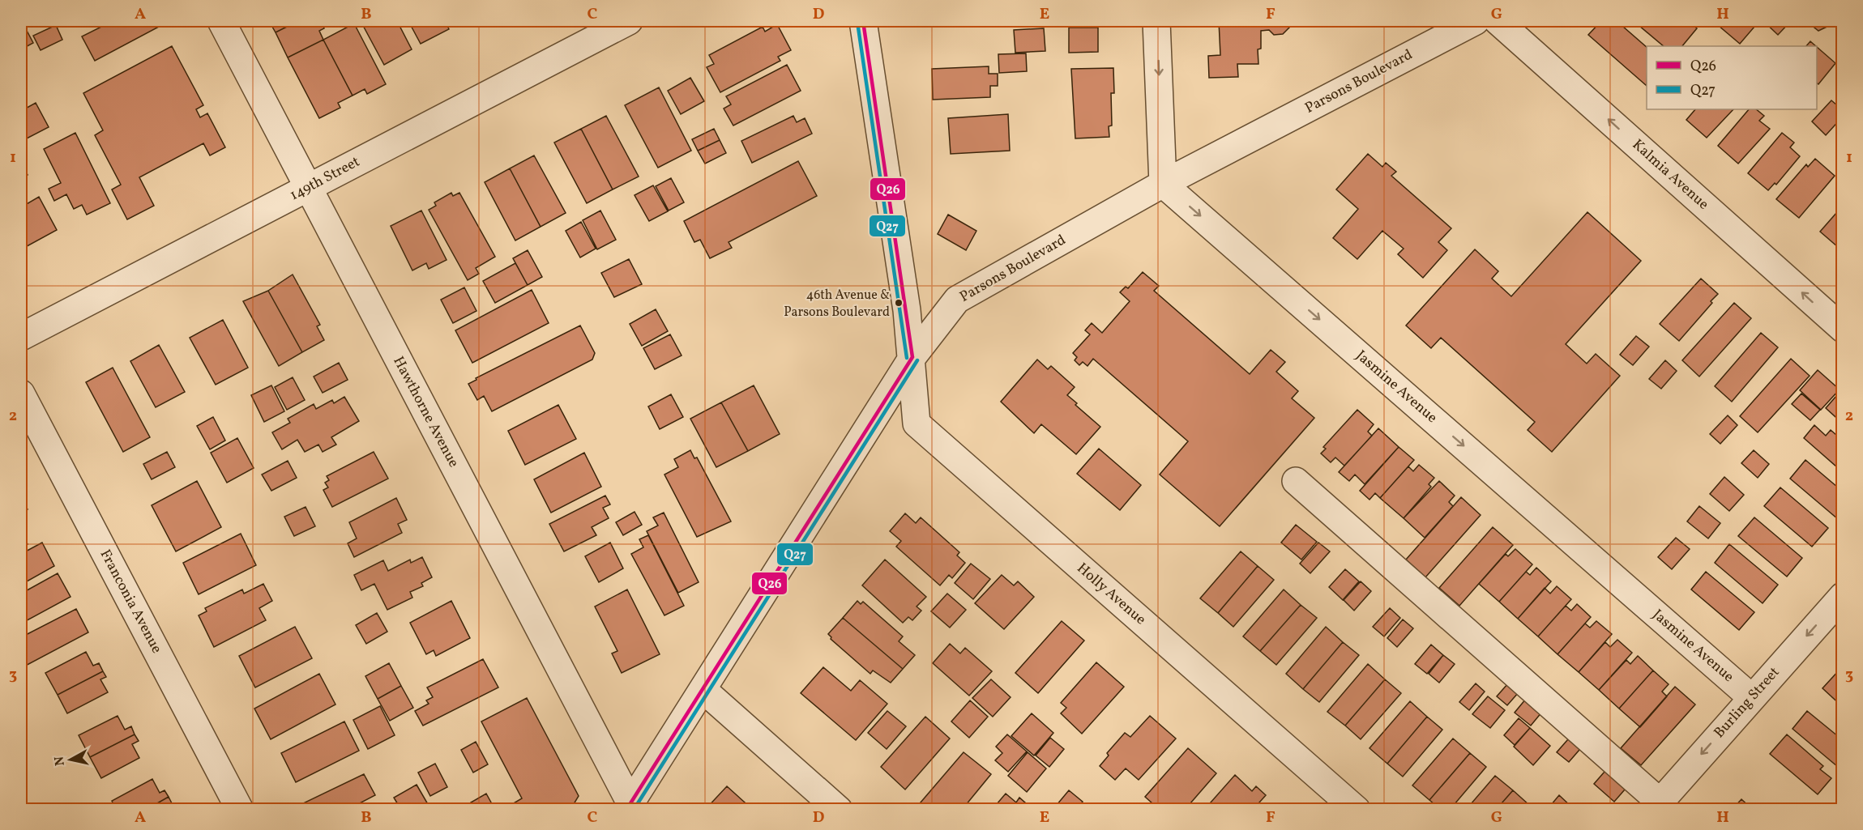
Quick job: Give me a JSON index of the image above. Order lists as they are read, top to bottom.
{
  "streets": {
    "street": [
      "Parsons Boulevard",
      "Kalmia Avenue",
      "149th Street",
      "Jasmine Avenue",
      "Hawthorne Avenue",
      "Holly Avenue",
      "Franconia Avenue",
      "Burling Street"
    ]
  },
  "crossings": [
    ["Parsons Boulevard", "Jasmine Avenue"],
    ["Parsons Boulevard", "Hawthorne Avenue"],
    ["Parsons Boulevard", "Holly Avenue"],
    ["149th Street", "Hawthorne Avenue"],
    ["Jasmine Avenue", "Burling Street"]
  ],
  "one_way": ["Kalmia Avenue", "Burling Street"],
  "places": ["46th Avenue & Parsons Boulevard"],
  "lines": ["transit line Q26", "transit line Q27"],
  "legend": ["Q26", "Q27"],
  "north": "left",
  "grid": {
    "columns": [
      "A",
      "B",
      "C",
      "D",
      "E",
      "F",
      "G",
      "H"
    ],
    "rows": ["1", "2", "3"]
  }
}
